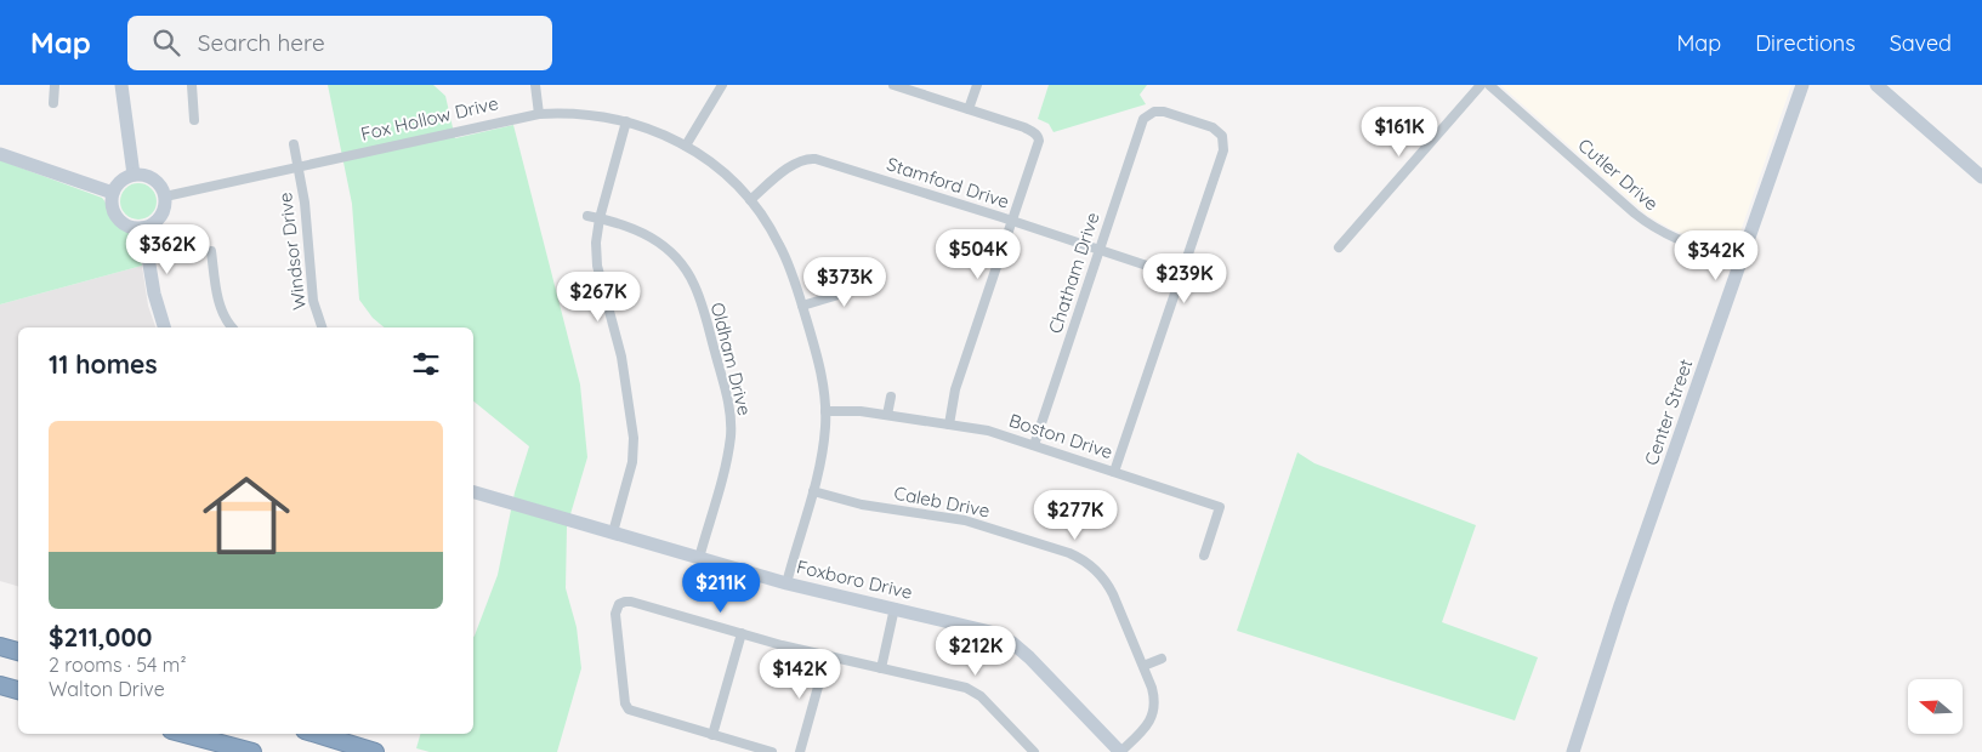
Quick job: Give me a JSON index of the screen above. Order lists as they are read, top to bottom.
{
  "streets": {
    "street": [
      "Fox Hollow Drive",
      "Cutler Drive",
      "Stamford Drive",
      "Windsor Drive",
      "Chatham Drive",
      "Oldham Drive",
      "Center Street",
      "Boston Drive",
      "Caleb Drive",
      "Foxboro Drive"
    ]
  },
  "crossings": [
    ["Fox Hollow Drive", "Stamford Drive"],
    ["Fox Hollow Drive", "Windsor Drive"],
    ["Fox Hollow Drive", "Boston Drive"],
    ["Fox Hollow Drive", "Caleb Drive"],
    ["Fox Hollow Drive", "Foxboro Drive"],
    ["Cutler Drive", "Center Street"],
    ["Stamford Drive", "Chatham Drive"],
    ["Chatham Drive", "Boston Drive"],
    ["Oldham Drive", "Foxboro Drive"],
    ["Caleb Drive", "Foxboro Drive"]
  ],
  "north": "left",
  "page": {
    "header": "Map",
    "search": "Search here",
    "nav": ["Map", "Directions", "Saved"],
    "price": [
      "$161K",
      "$362K",
      "$504K",
      "$342K",
      "$239K",
      "$373K",
      "$267K",
      "$277K",
      "$211K",
      "$212K",
      "$142K"
    ],
    "heading": "11 homes",
    "list": [
      {
        "name": "$211,000",
        "note": "2 rooms · 54 m² · Walton Drive"
      }
    ]
  }
}
